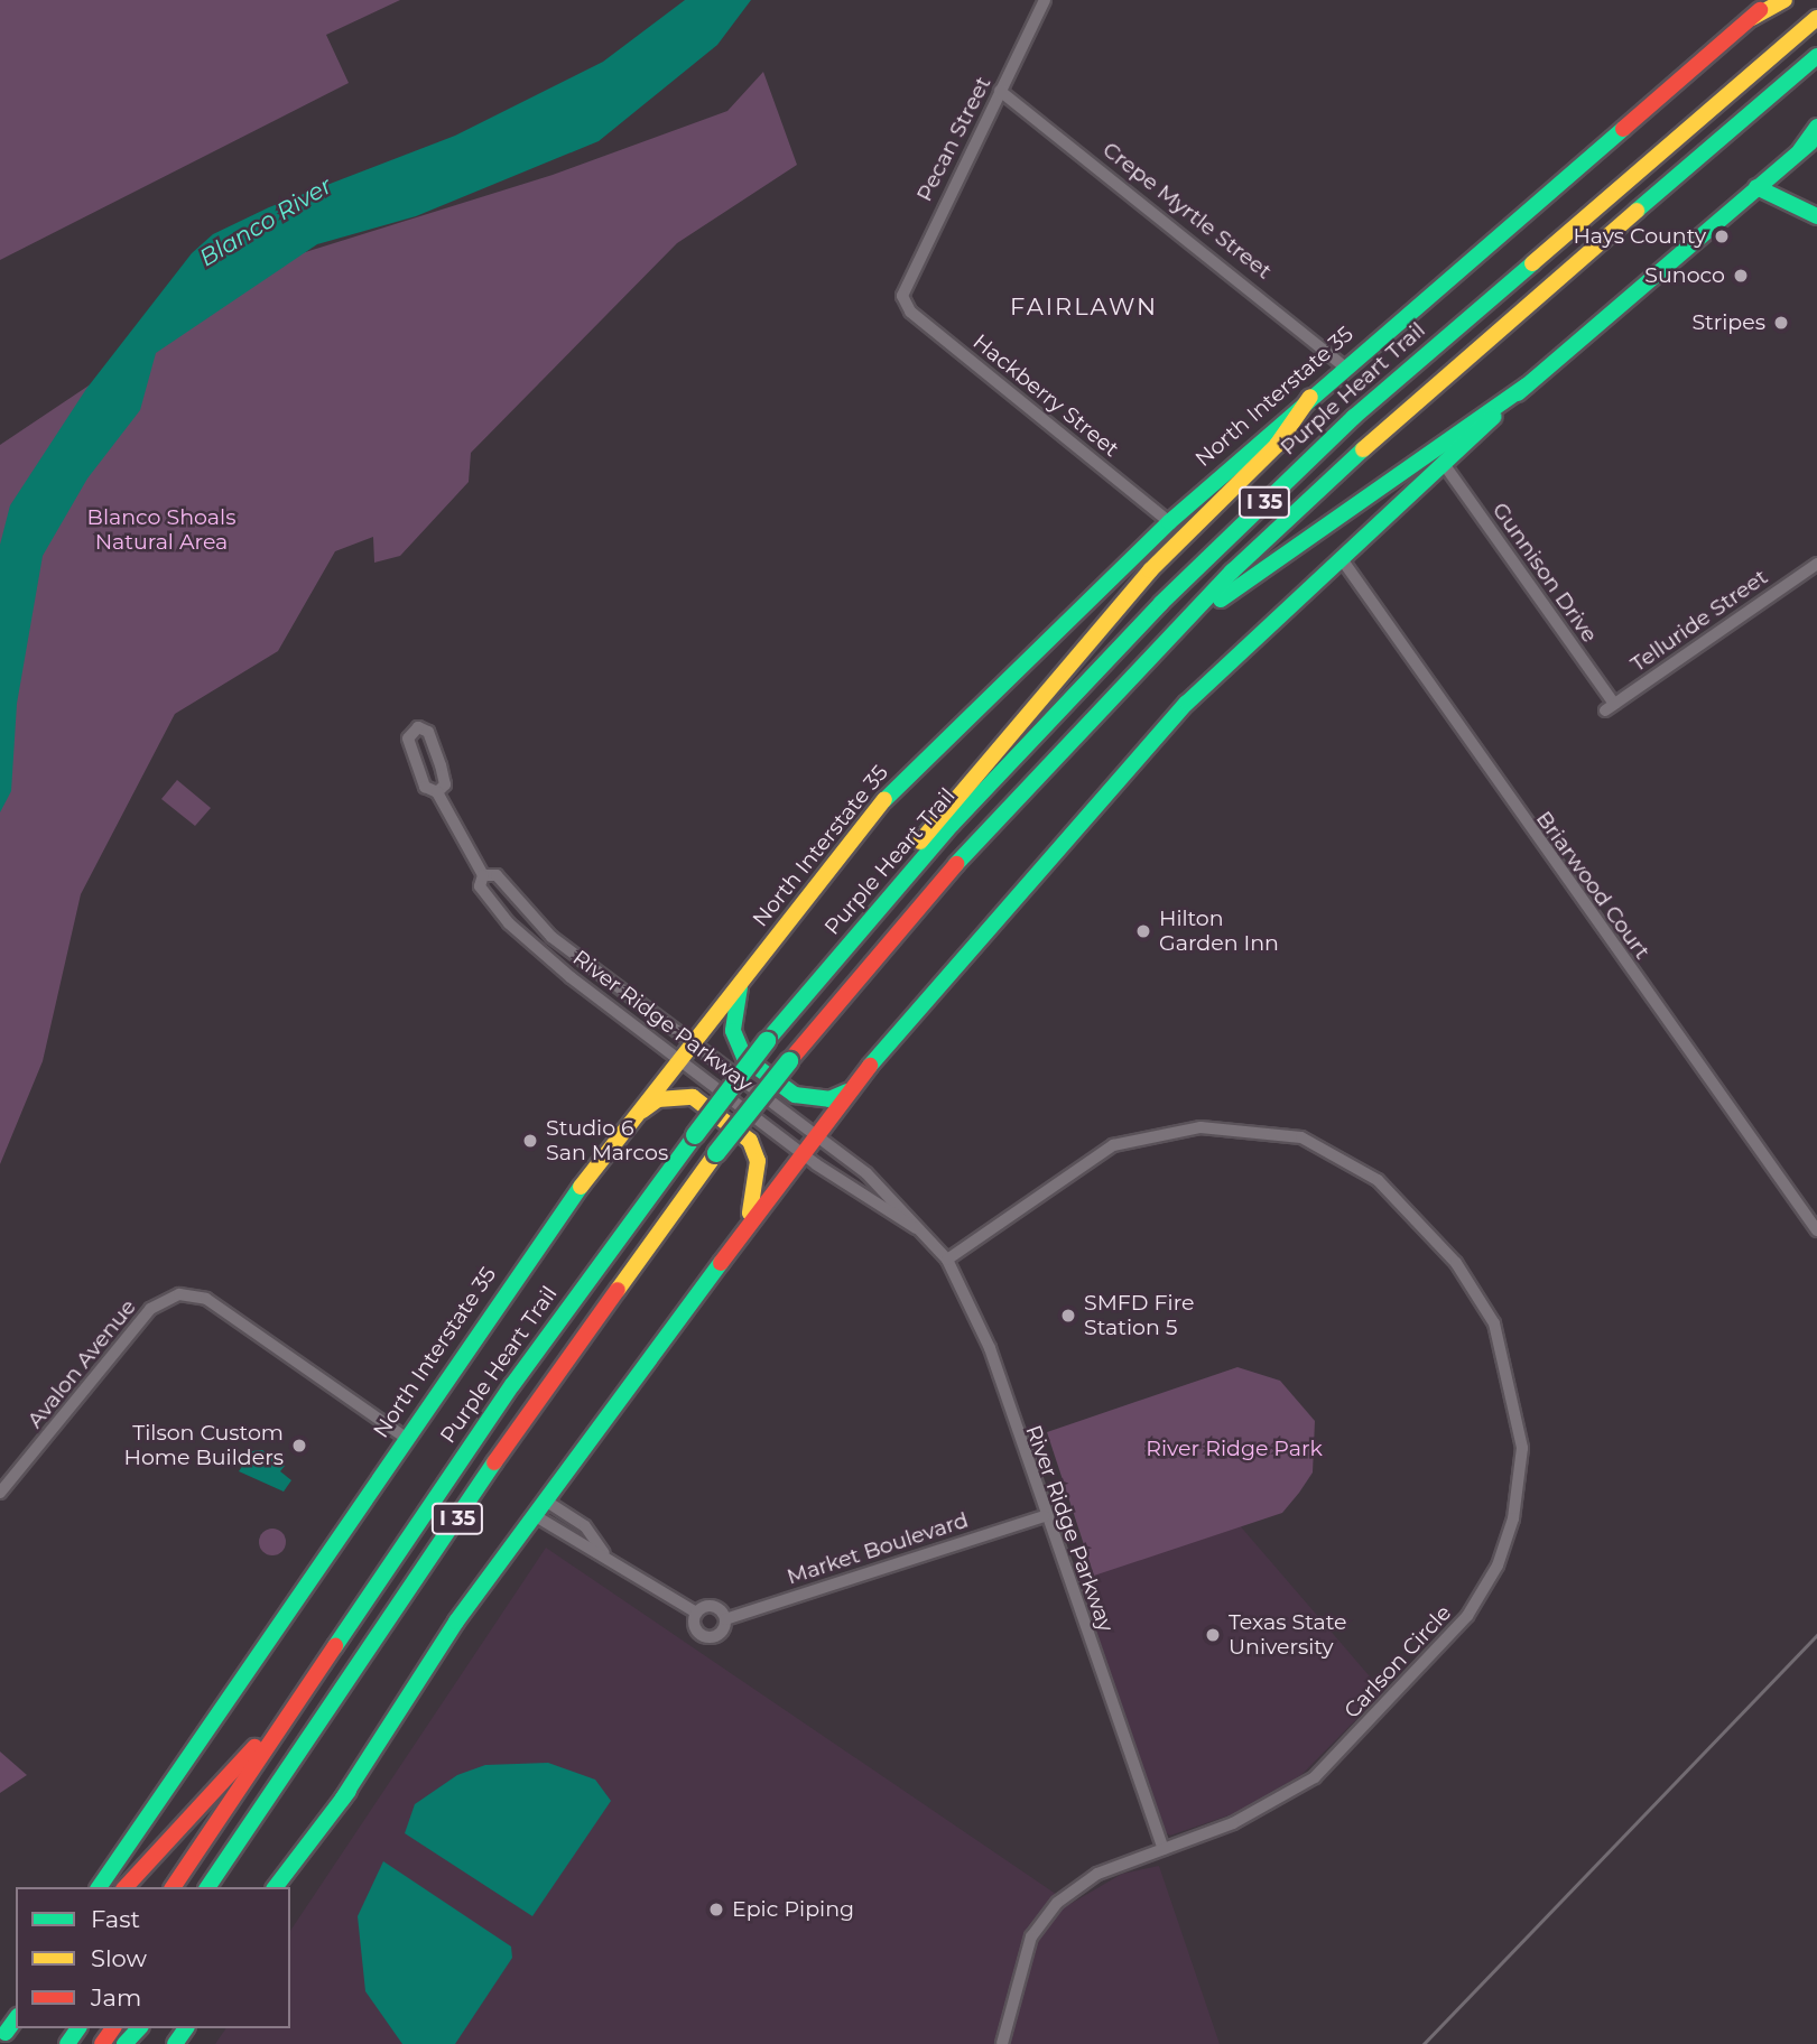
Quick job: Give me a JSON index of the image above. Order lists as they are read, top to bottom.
{
  "streets": {
    "main road": ["Purple Heart Trail", "North Interstate 35", "I 35"],
    "street": [
      "Pecan Street",
      "Crepe Myrtle Street",
      "Hackberry Street",
      "Gunnison Drive",
      "Telluride Street",
      "Briarwood Court",
      "River Ridge Parkway",
      "Avalon Avenue",
      "Market Boulevard",
      "Carlson Circle"
    ]
  },
  "crossings": [
    ["Pecan Street", "Crepe Myrtle Street"],
    ["Pecan Street", "Hackberry Street"],
    ["Crepe Myrtle Street", "North Interstate 35"],
    ["Hackberry Street", "North Interstate 35"],
    ["North Interstate 35", "River Ridge Parkway"],
    ["North Interstate 35", "Avalon Avenue"],
    ["Gunnison Drive", "Telluride Street"],
    ["River Ridge Parkway", "Market Boulevard"],
    ["River Ridge Parkway", "Carlson Circle"]
  ],
  "districts": ["FAIRLAWN"],
  "water": ["Blanco River"],
  "parks": ["Blanco Shoals Natural Area", "River Ridge Park"],
  "places": [
    "Hays County",
    "Sunoco",
    "Stripes",
    "Hilton Garden Inn",
    "Studio 6 San Marcos",
    "SMFD Fire Station 5",
    "Tilson Custom Home Builders",
    "Texas State University",
    "Epic Piping"
  ],
  "legend": ["Fast", "Slow", "Jam"]
}
